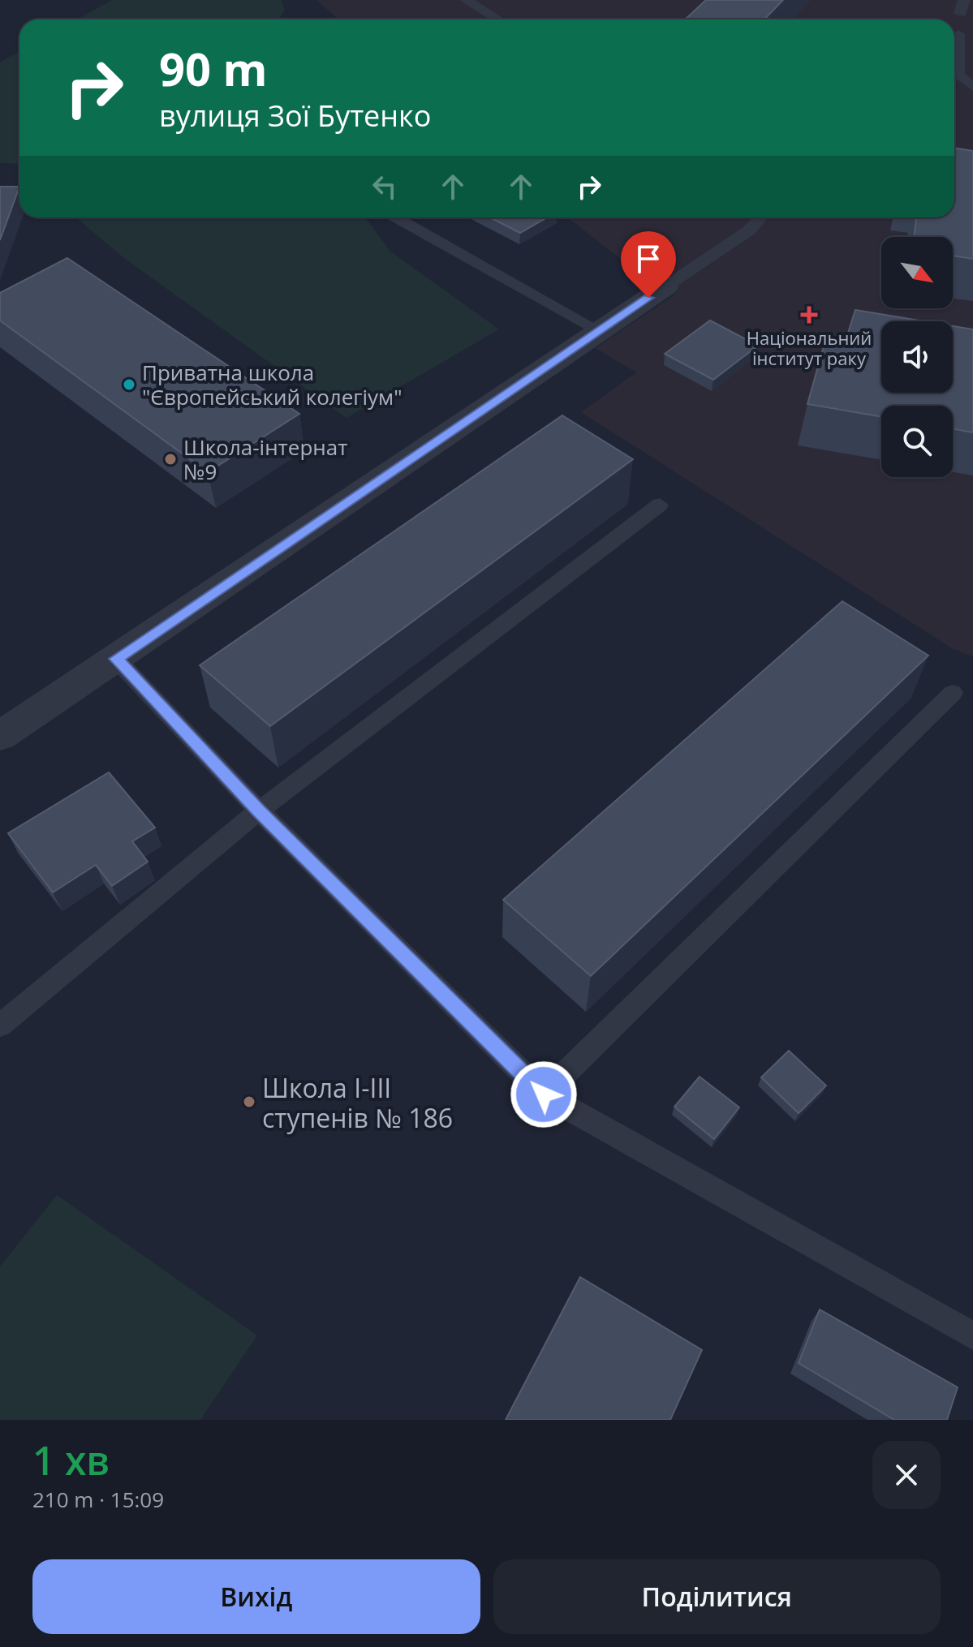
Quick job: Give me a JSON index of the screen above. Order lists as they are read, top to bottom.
{
  "places": {
    "health": ["Національний інститут раку"],
    "other": ["Приватна школа \"Європейський колегіум\"", "Школа-інтернат №9", "Школа І-ІІІ ступенів № 186"]
  },
  "north": "bottom right",
  "page": {
    "turn": ["90 m", "вулиця Зої Бутенко"],
    "heading": ["1 хв", "210 m · 15:09"],
    "buttons": ["Вихід", "Поділитися"]
  }
}
